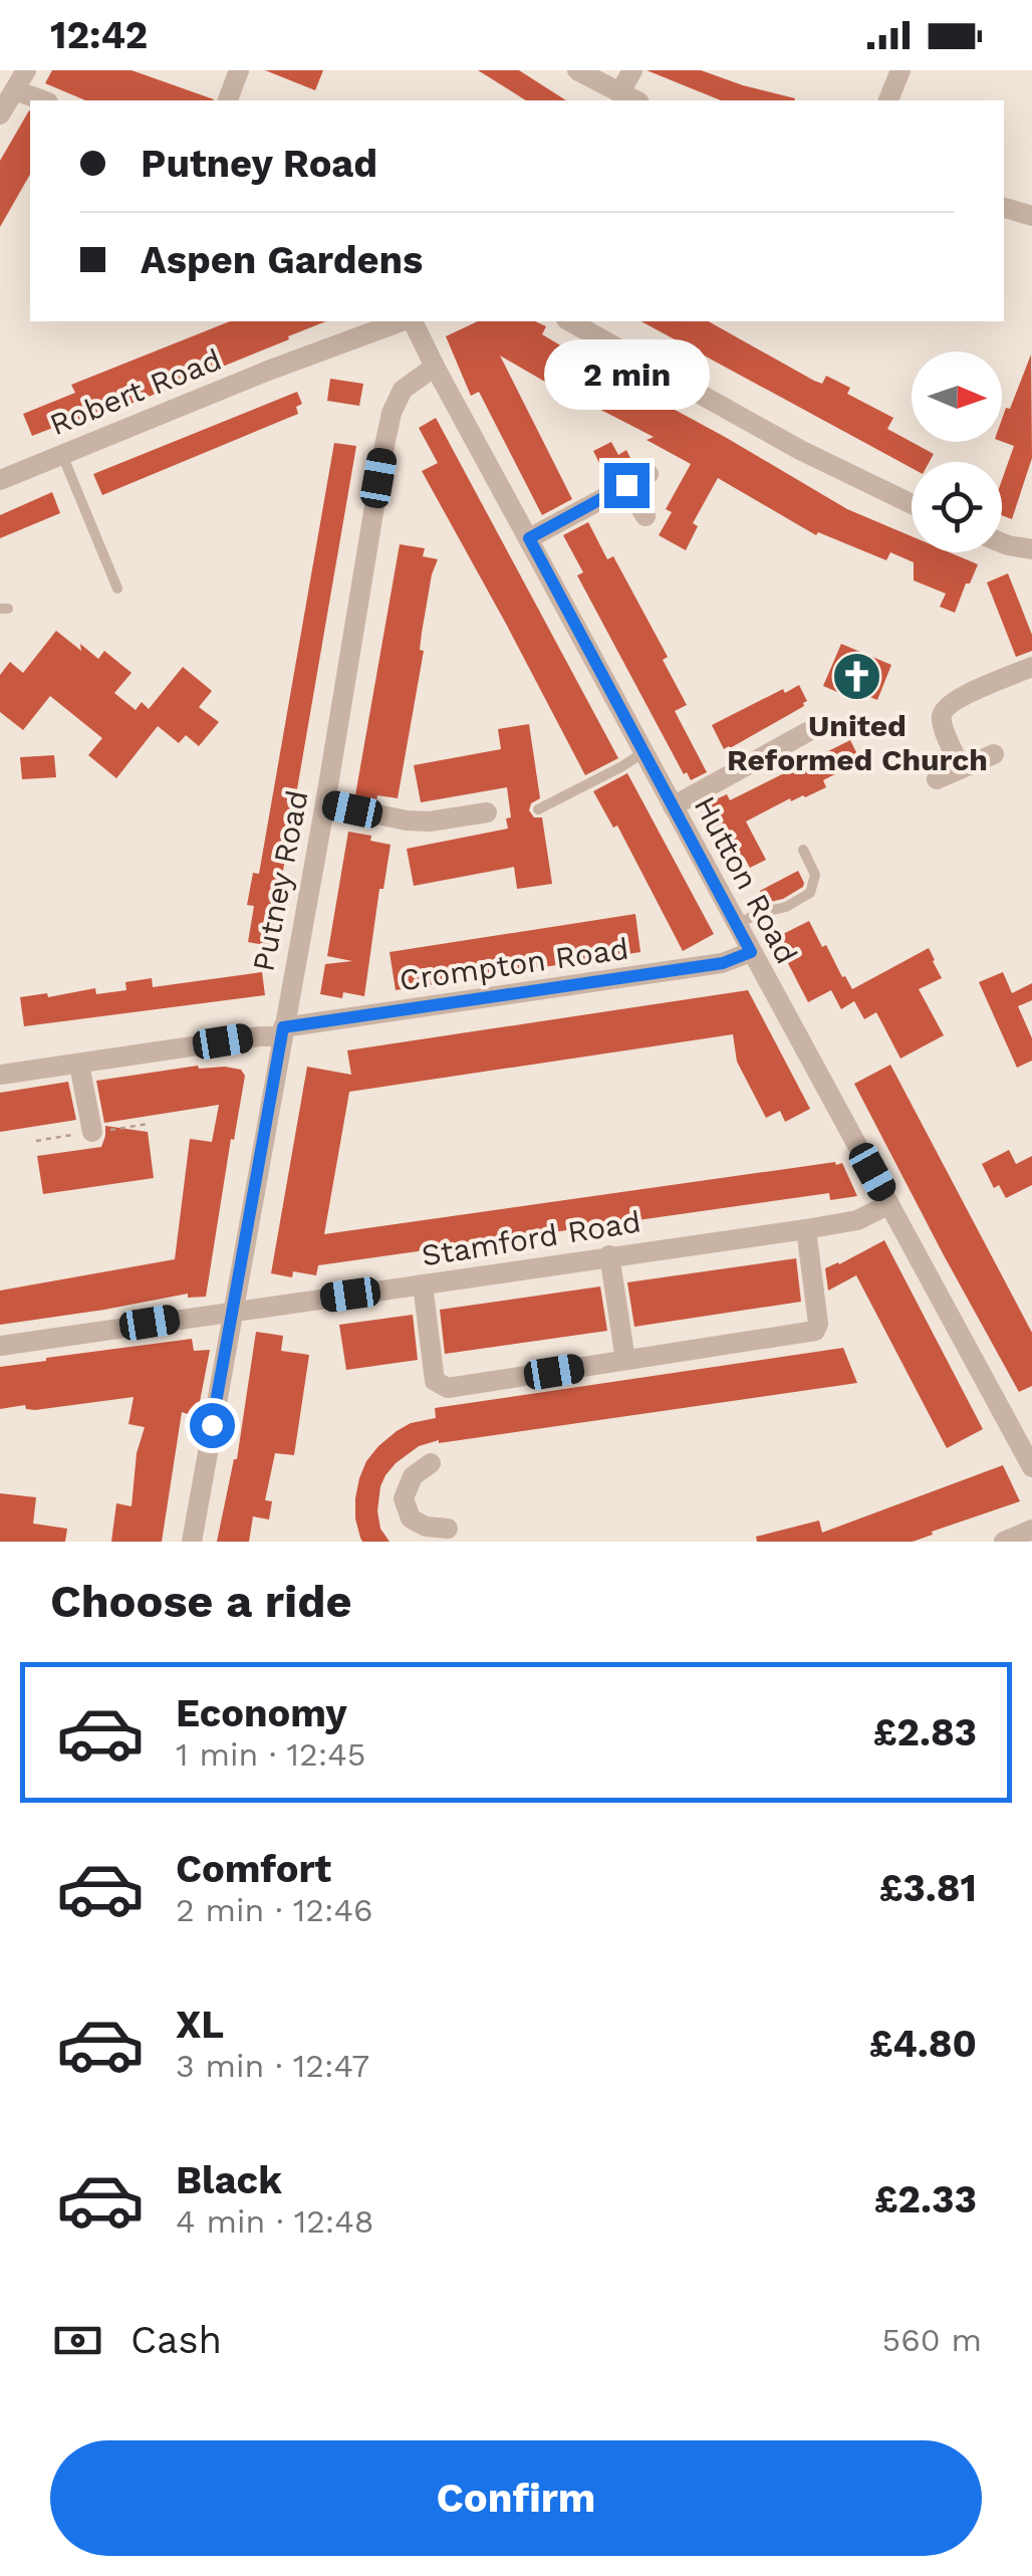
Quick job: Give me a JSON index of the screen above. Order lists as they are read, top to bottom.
{
  "streets": {
    "street": [
      "Robert Road",
      "Hutton Road",
      "Putney Road",
      "Crompton Road",
      "Stamford Road"
    ]
  },
  "crossings": [
    ["Hutton Road", "Putney Road"],
    ["Hutton Road", "Crompton Road"],
    ["Hutton Road", "Stamford Road"],
    ["Putney Road", "Crompton Road"],
    ["Putney Road", "Stamford Road"]
  ],
  "places": {
    "church": ["United Reformed Church"]
  },
  "north": "right",
  "page": {
    "status": "12:42",
    "banner": ["Putney Road", "Aspen Gardens"],
    "bubble": "2 min",
    "heading": "Choose a ride",
    "list": [
      {
        "name": "Economy",
        "note": "1 min · 12:45",
        "value": "£2.83"
      },
      {
        "name": "Comfort",
        "note": "2 min · 12:46",
        "value": "£3.81"
      },
      {
        "name": "XL",
        "note": "3 min · 12:47",
        "value": "£4.80"
      },
      {
        "name": "Black",
        "note": "4 min · 12:48",
        "value": "£2.33"
      }
    ],
    "pay": ["Cash", "560 m"],
    "buttons": "Confirm"
  }
}
